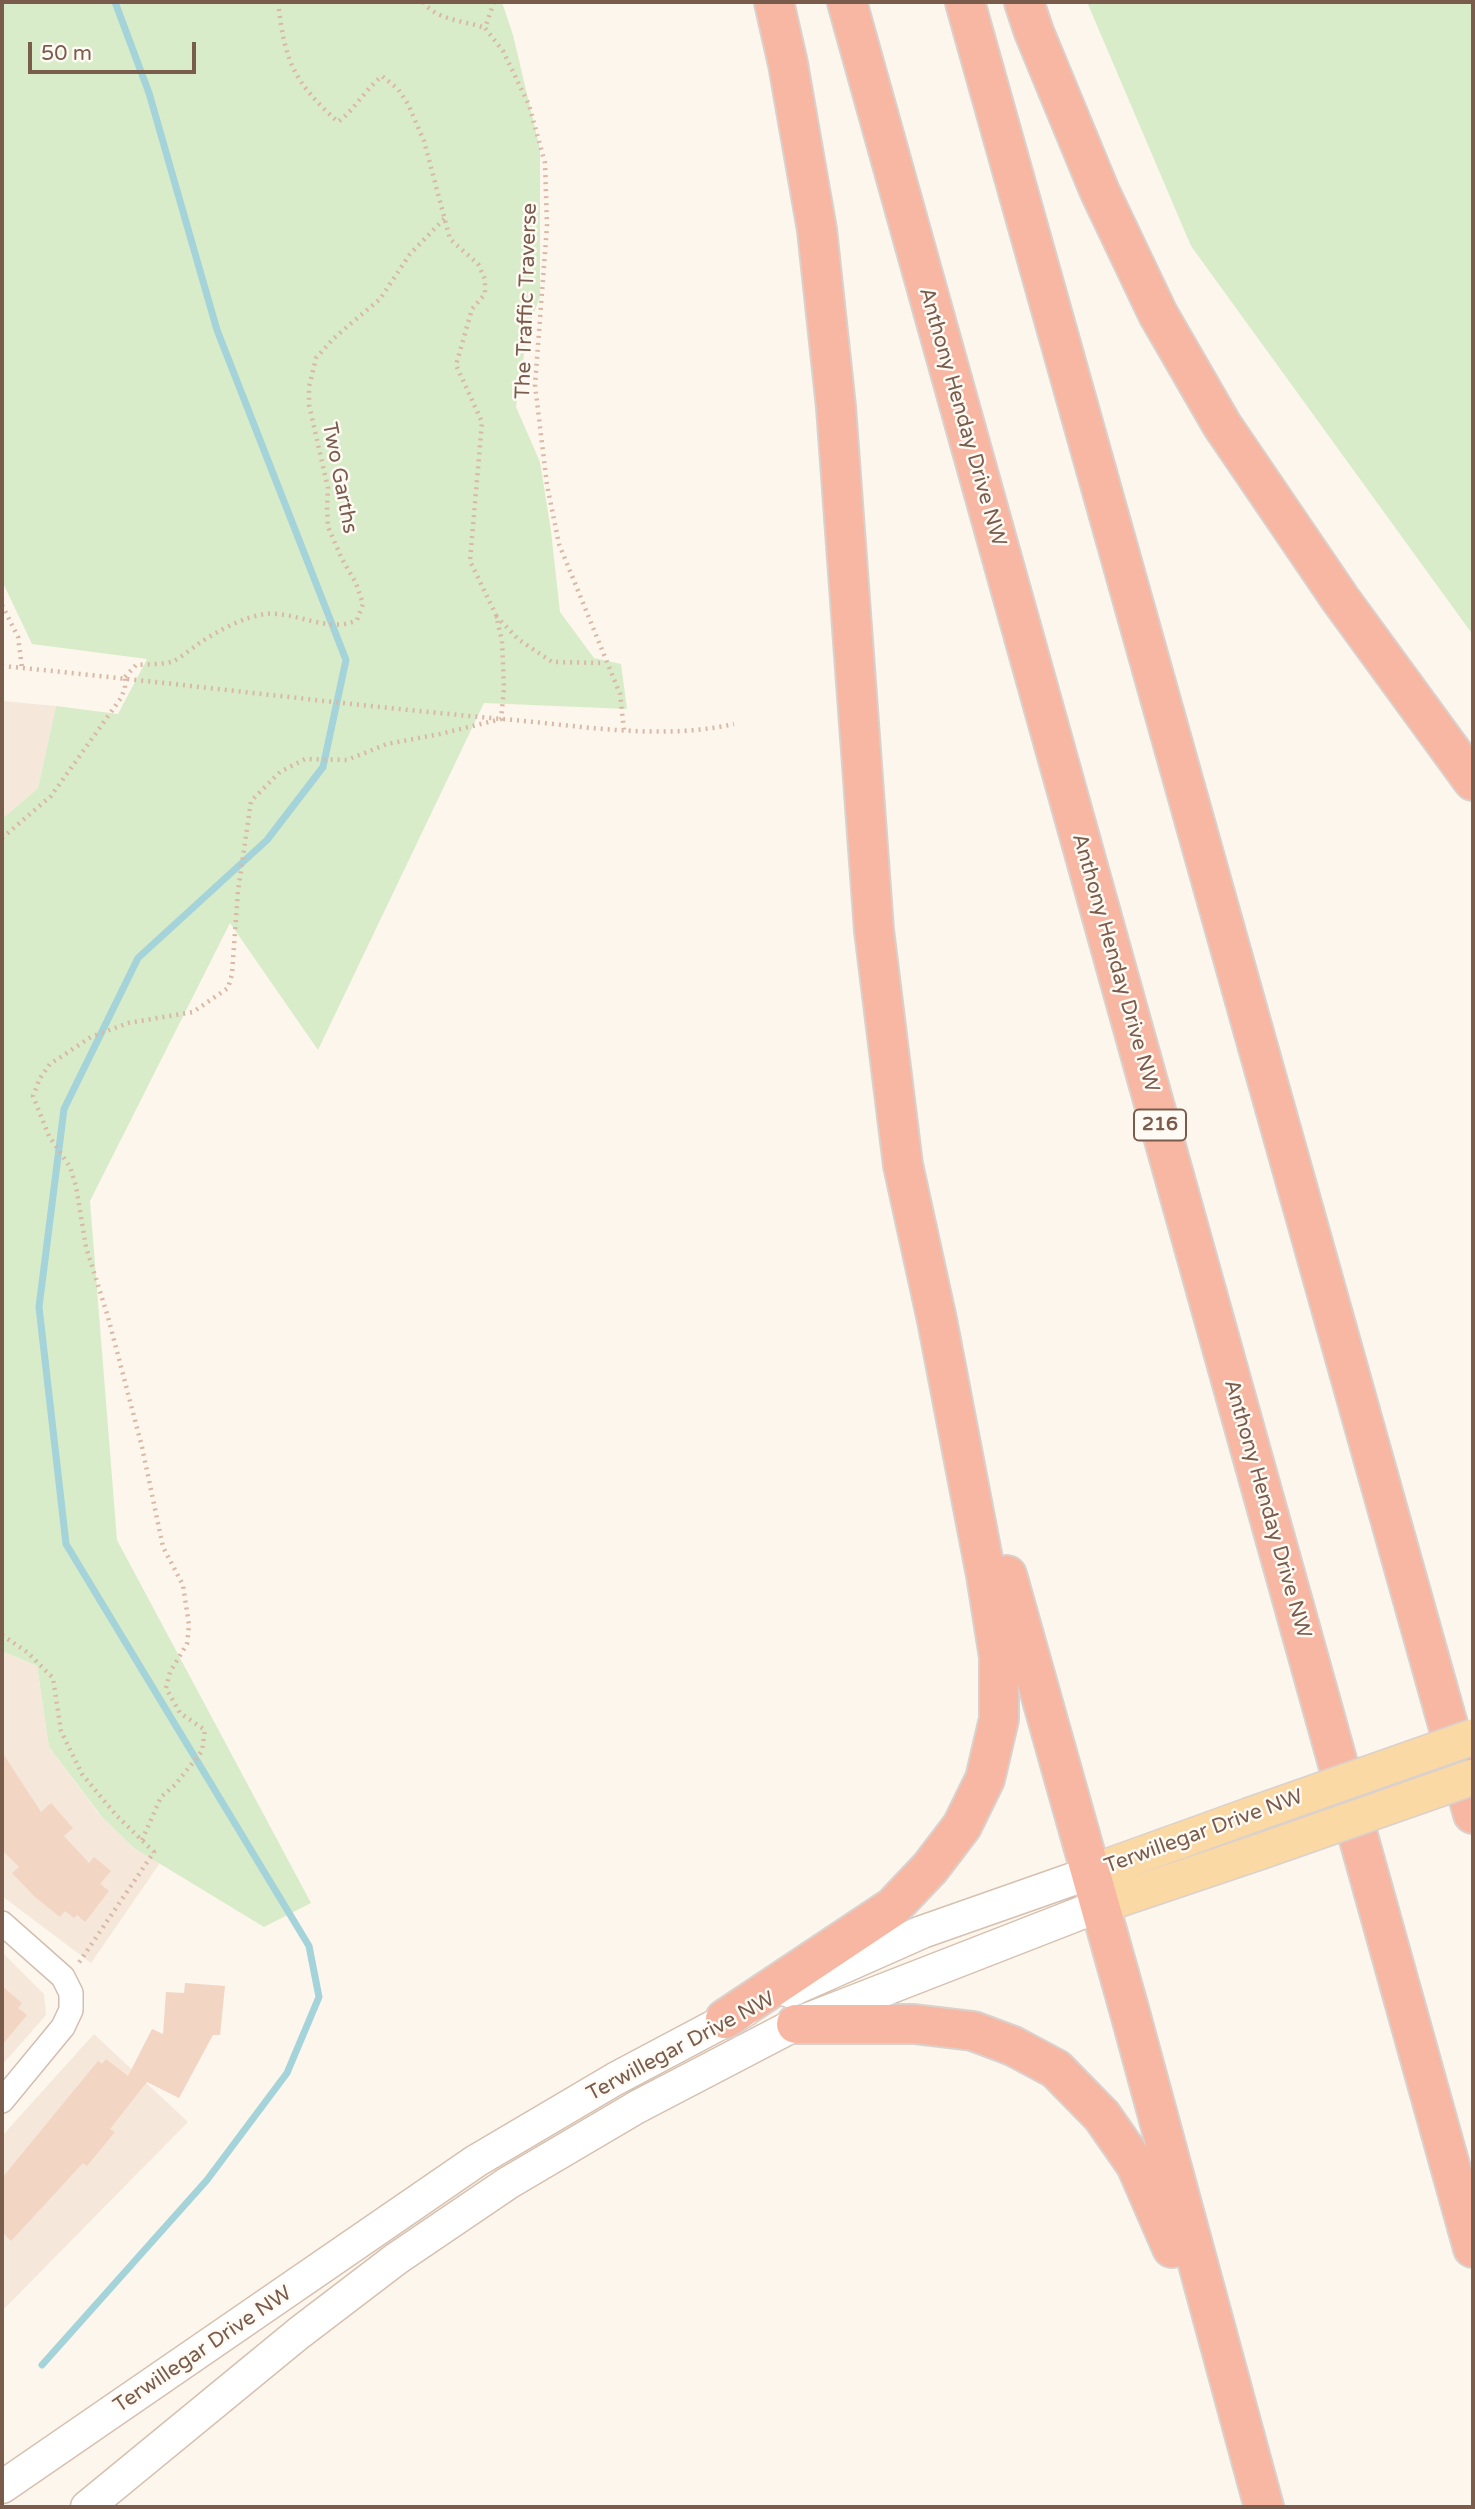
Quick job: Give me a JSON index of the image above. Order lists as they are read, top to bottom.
{
  "streets": {
    "highway": ["Anthony Henday Drive NW", "216"],
    "main road": ["Terwillegar Drive NW"],
    "path": ["The Traffic Traverse", "Two Garths"]
  },
  "scale_bar": "50 m"
}
